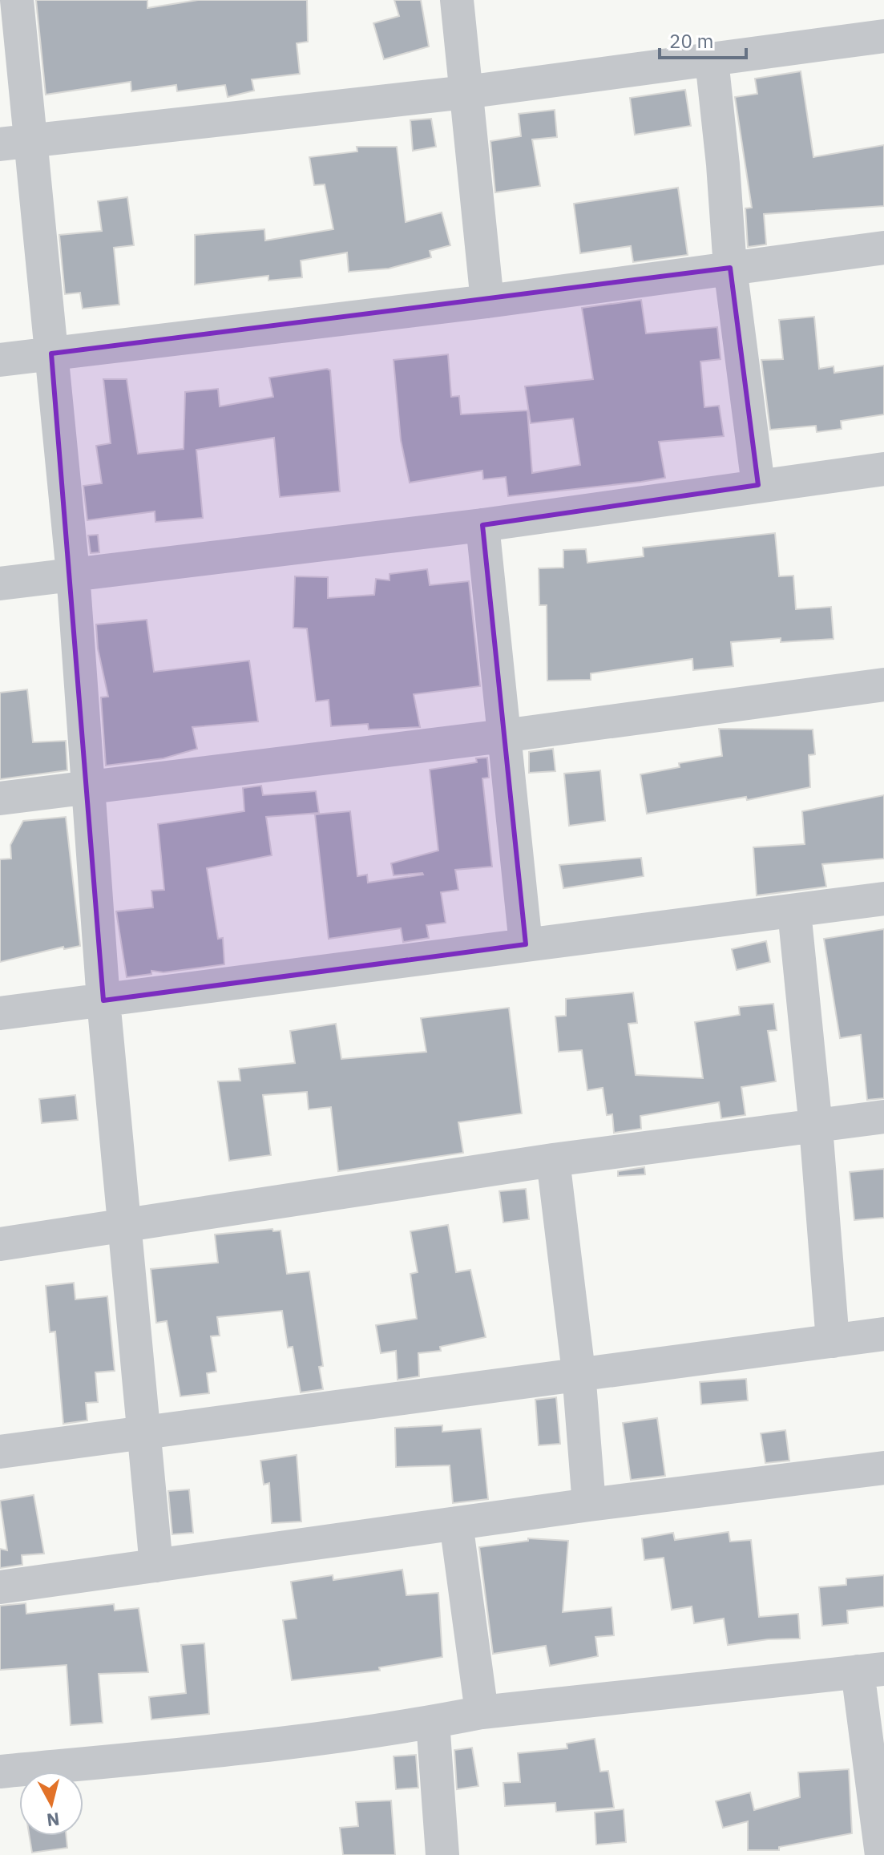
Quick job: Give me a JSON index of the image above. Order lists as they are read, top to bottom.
{
  "scale_bar": "20 m",
  "north": "bottom"
}
